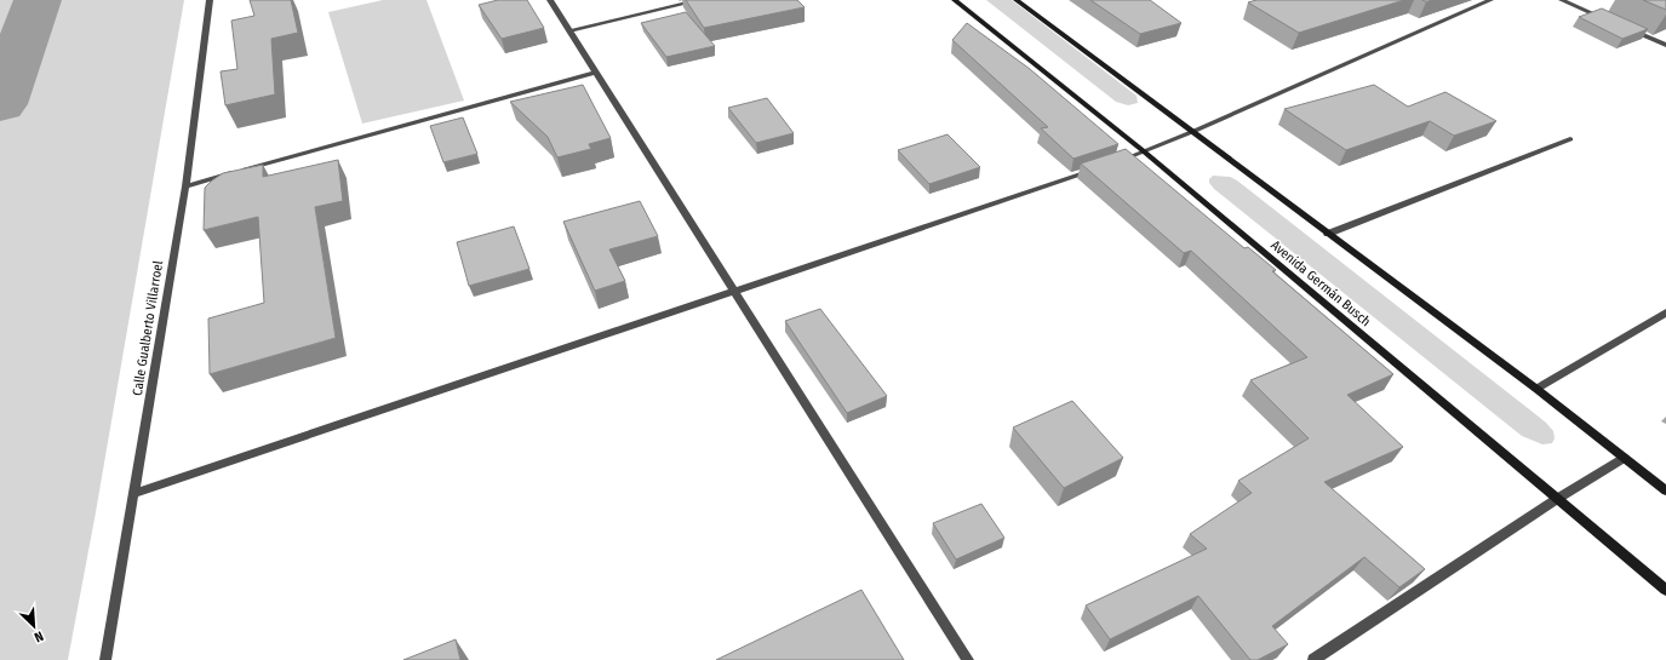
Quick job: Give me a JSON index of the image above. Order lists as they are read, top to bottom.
{
  "streets": {
    "main road": ["Avenida Germán Busch"],
    "street": ["Calle Gualberto Villarroel"]
  },
  "north": "bottom right"
}
